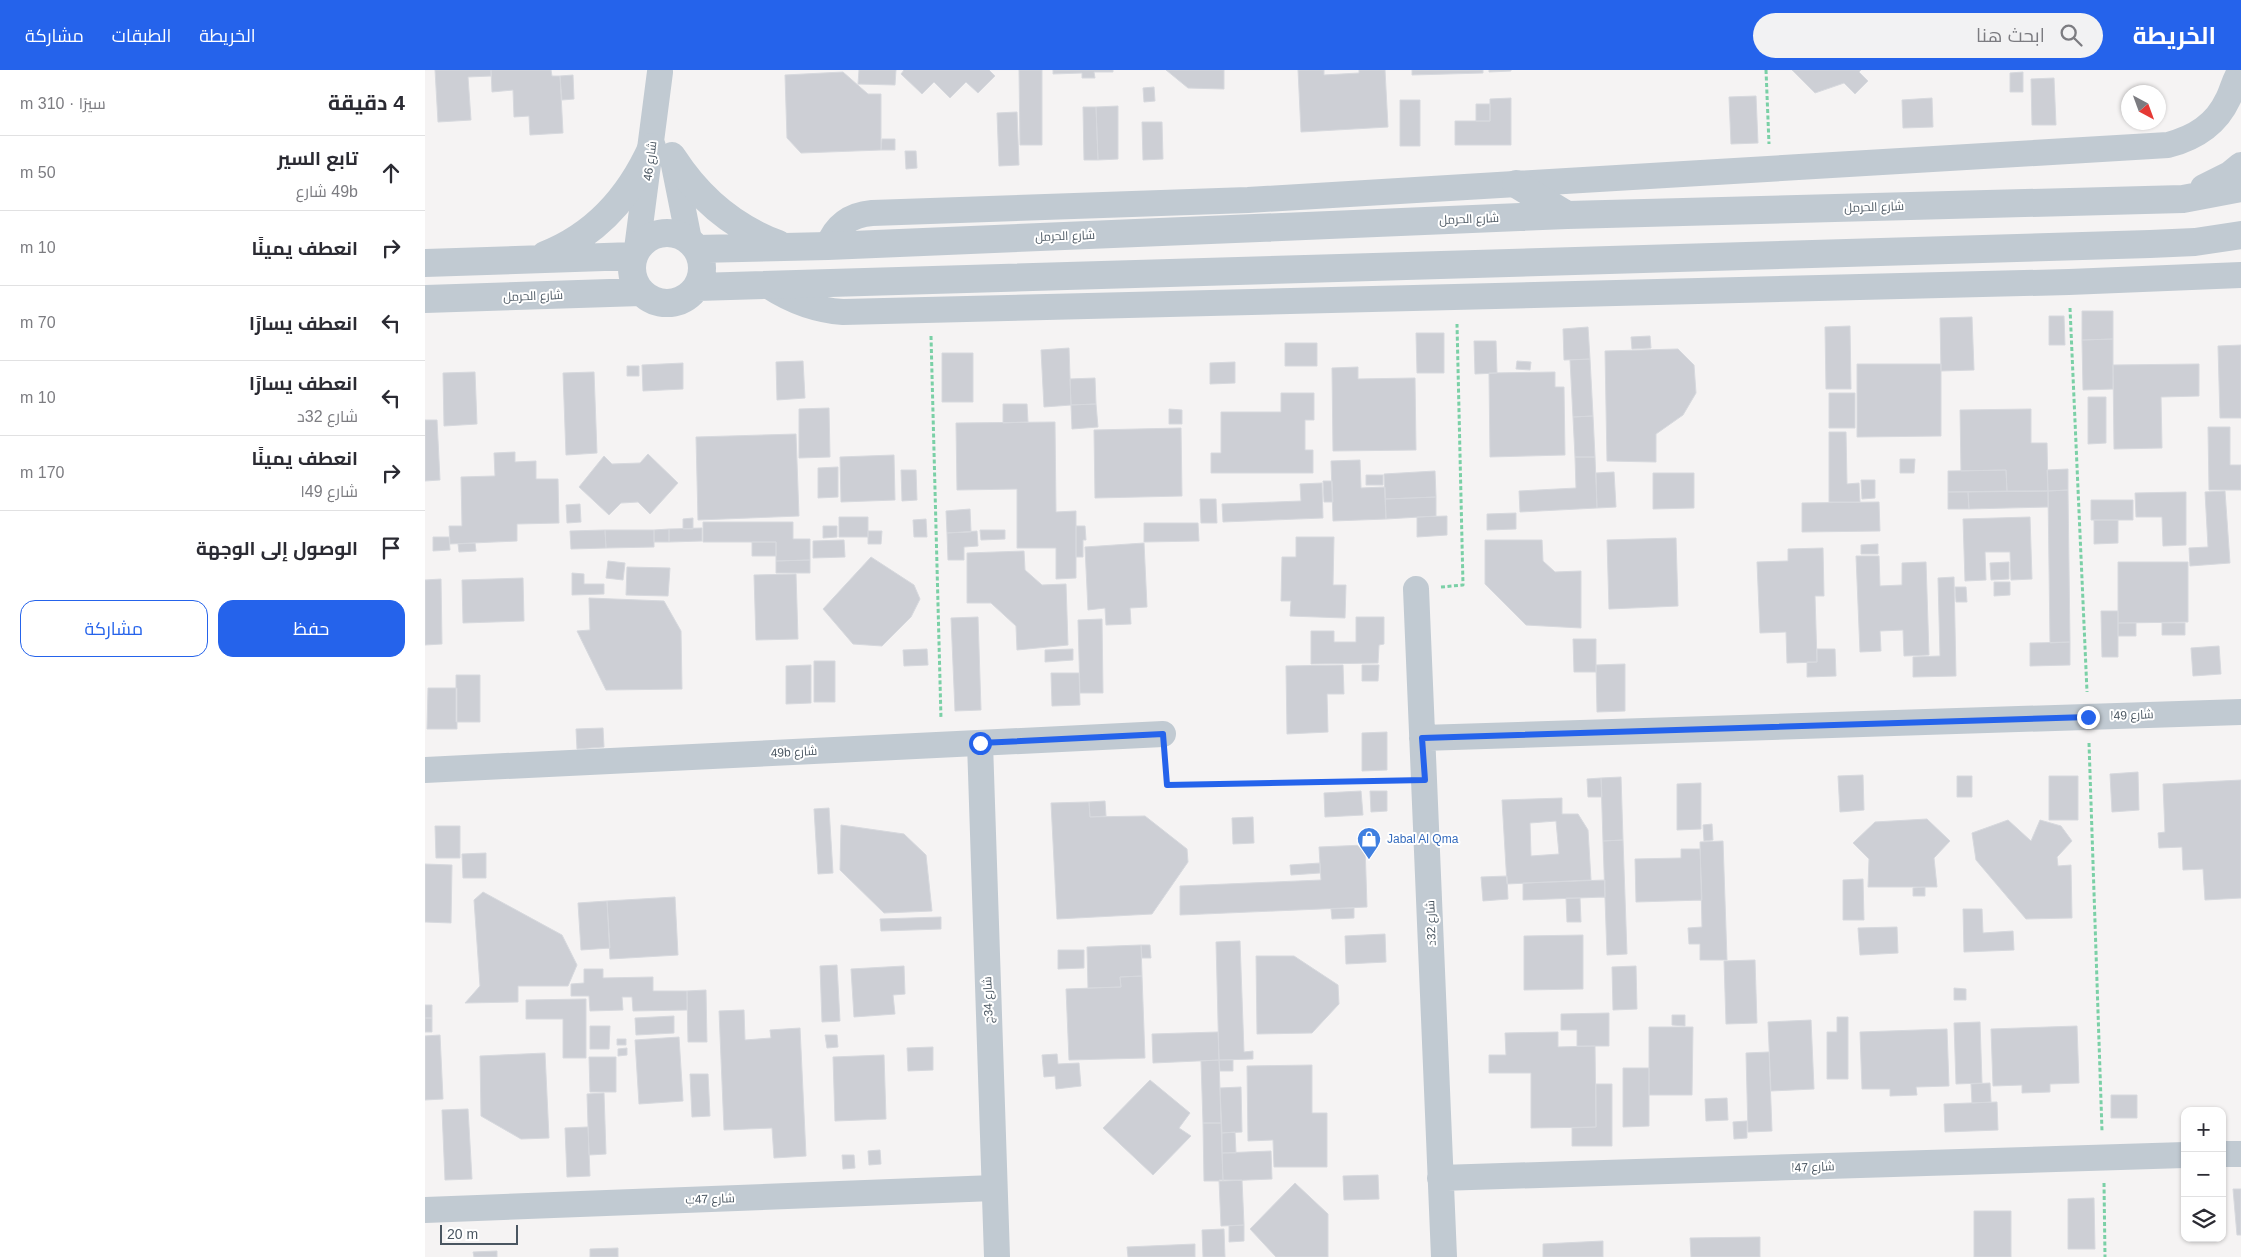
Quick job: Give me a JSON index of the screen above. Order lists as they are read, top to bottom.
{
  "streets": {
    "street": [
      "شارع 46",
      "شارع الحرمل",
      "شارع 49ا",
      "49b شارع",
      "شارع 32د",
      "شارع 34ج",
      "شارع 47ا",
      "شارع 47ب"
    ]
  },
  "crossings": [
    ["شارع 46", "شارع الحرمل"],
    ["شارع 49ا", "شارع 32د"],
    ["49b شارع", "شارع 34ج"],
    ["شارع 32د", "شارع 47ا"],
    ["شارع 34ج", "شارع 47ب"]
  ],
  "places": {
    "shop": ["Jabal Al Qma"]
  },
  "scale_bar": "20 m",
  "north": "bottom right",
  "page": {
    "header": "الخريطة",
    "search": "ابحث هنا",
    "nav": ["الخريطة", "الطبقات", "مشاركة"],
    "heading": ["4 دقيقة", "سيرًا · 310 m"],
    "list": [
      ["تابع السير", "49b شارع", "50 m"],
      ["انعطف يمينًا", "10 m"],
      ["انعطف يسارًا", "70 m"],
      ["انعطف يسارًا", "شارع 32د", "10 m"],
      ["انعطف يمينًا", "شارع 49ا", "170 m"],
      "الوصول إلى الوجهة"
    ],
    "buttons": ["حفظ", "مشاركة"],
    "map_buttons": ["+", "−"],
    "scale": "20 m"
  }
}
